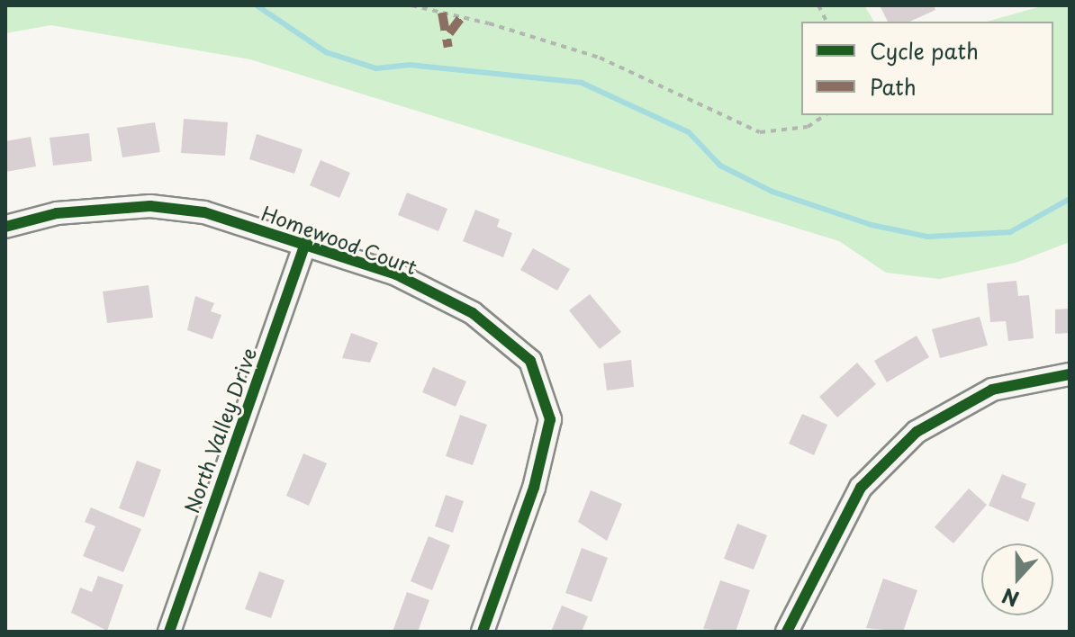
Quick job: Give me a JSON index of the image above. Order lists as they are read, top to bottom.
{
  "streets": {
    "street": ["Homewood Court", "North Valley Drive"]
  },
  "crossings": [
    ["Homewood Court", "North Valley Drive"]
  ],
  "legend": ["Cycle path", "Path"],
  "north": "bottom"
}
